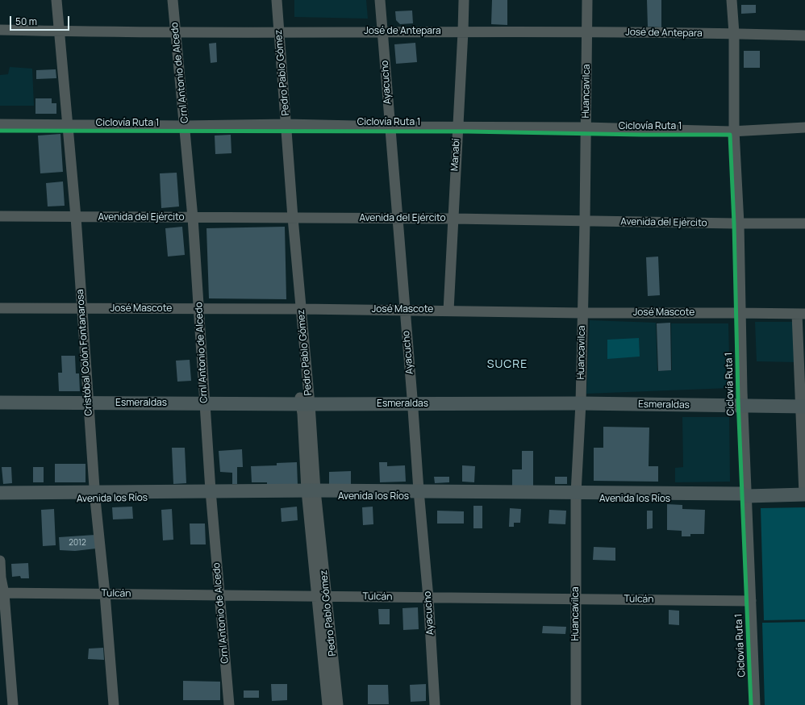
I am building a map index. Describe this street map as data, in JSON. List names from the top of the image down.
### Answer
{
  "streets": {
    "main road": ["Esmeraldas", "Avenida los Ríos"],
    "street": [
      "José de Antepara",
      "Crnl Antonio de Alcedo",
      "Pedro Pablo Gómez",
      "Ayacucho",
      "Huancavilca",
      "Manabí",
      "Avenida del Ejército",
      "José Mascote",
      "Cristóbal Colón Fontanarosa",
      "Tulcán"
    ],
    "cycle path": ["Ciclovía Ruta 1"]
  },
  "crossings": [
    ["José de Antepara", "Crnl Antonio de Alcedo"],
    ["José de Antepara", "Pedro Pablo Gómez"],
    ["José de Antepara", "Ayacucho"],
    ["José de Antepara", "Huancavilca"],
    ["José de Antepara", "Manabí"],
    ["José de Antepara", "Cristóbal Colón Fontanarosa"],
    ["Crnl Antonio de Alcedo", "Avenida del Ejército"],
    ["Crnl Antonio de Alcedo", "José Mascote"],
    ["Crnl Antonio de Alcedo", "Esmeraldas"],
    ["Crnl Antonio de Alcedo", "Avenida los Ríos"],
    ["Crnl Antonio de Alcedo", "Tulcán"],
    ["Pedro Pablo Gómez", "Avenida del Ejército"],
    ["Pedro Pablo Gómez", "José Mascote"],
    ["Pedro Pablo Gómez", "Esmeraldas"],
    ["Pedro Pablo Gómez", "Avenida los Ríos"],
    ["Pedro Pablo Gómez", "Tulcán"],
    ["Ayacucho", "Avenida del Ejército"],
    ["Ayacucho", "José Mascote"],
    ["Ayacucho", "Esmeraldas"],
    ["Ayacucho", "Avenida los Ríos"],
    ["Ayacucho", "Tulcán"],
    ["Huancavilca", "Avenida del Ejército"],
    ["Huancavilca", "José Mascote"],
    ["Huancavilca", "Esmeraldas"],
    ["Huancavilca", "Avenida los Ríos"],
    ["Huancavilca", "Tulcán"],
    ["Manabí", "Avenida del Ejército"],
    ["Manabí", "José Mascote"],
    ["Avenida del Ejército", "Cristóbal Colón Fontanarosa"],
    ["José Mascote", "Cristóbal Colón Fontanarosa"],
    ["Cristóbal Colón Fontanarosa", "Esmeraldas"],
    ["Cristóbal Colón Fontanarosa", "Avenida los Ríos"],
    ["Cristóbal Colón Fontanarosa", "Tulcán"]
  ],
  "districts": ["SUCRE"],
  "house_numbers": ["2012"],
  "scale_bar": "50 m"
}
